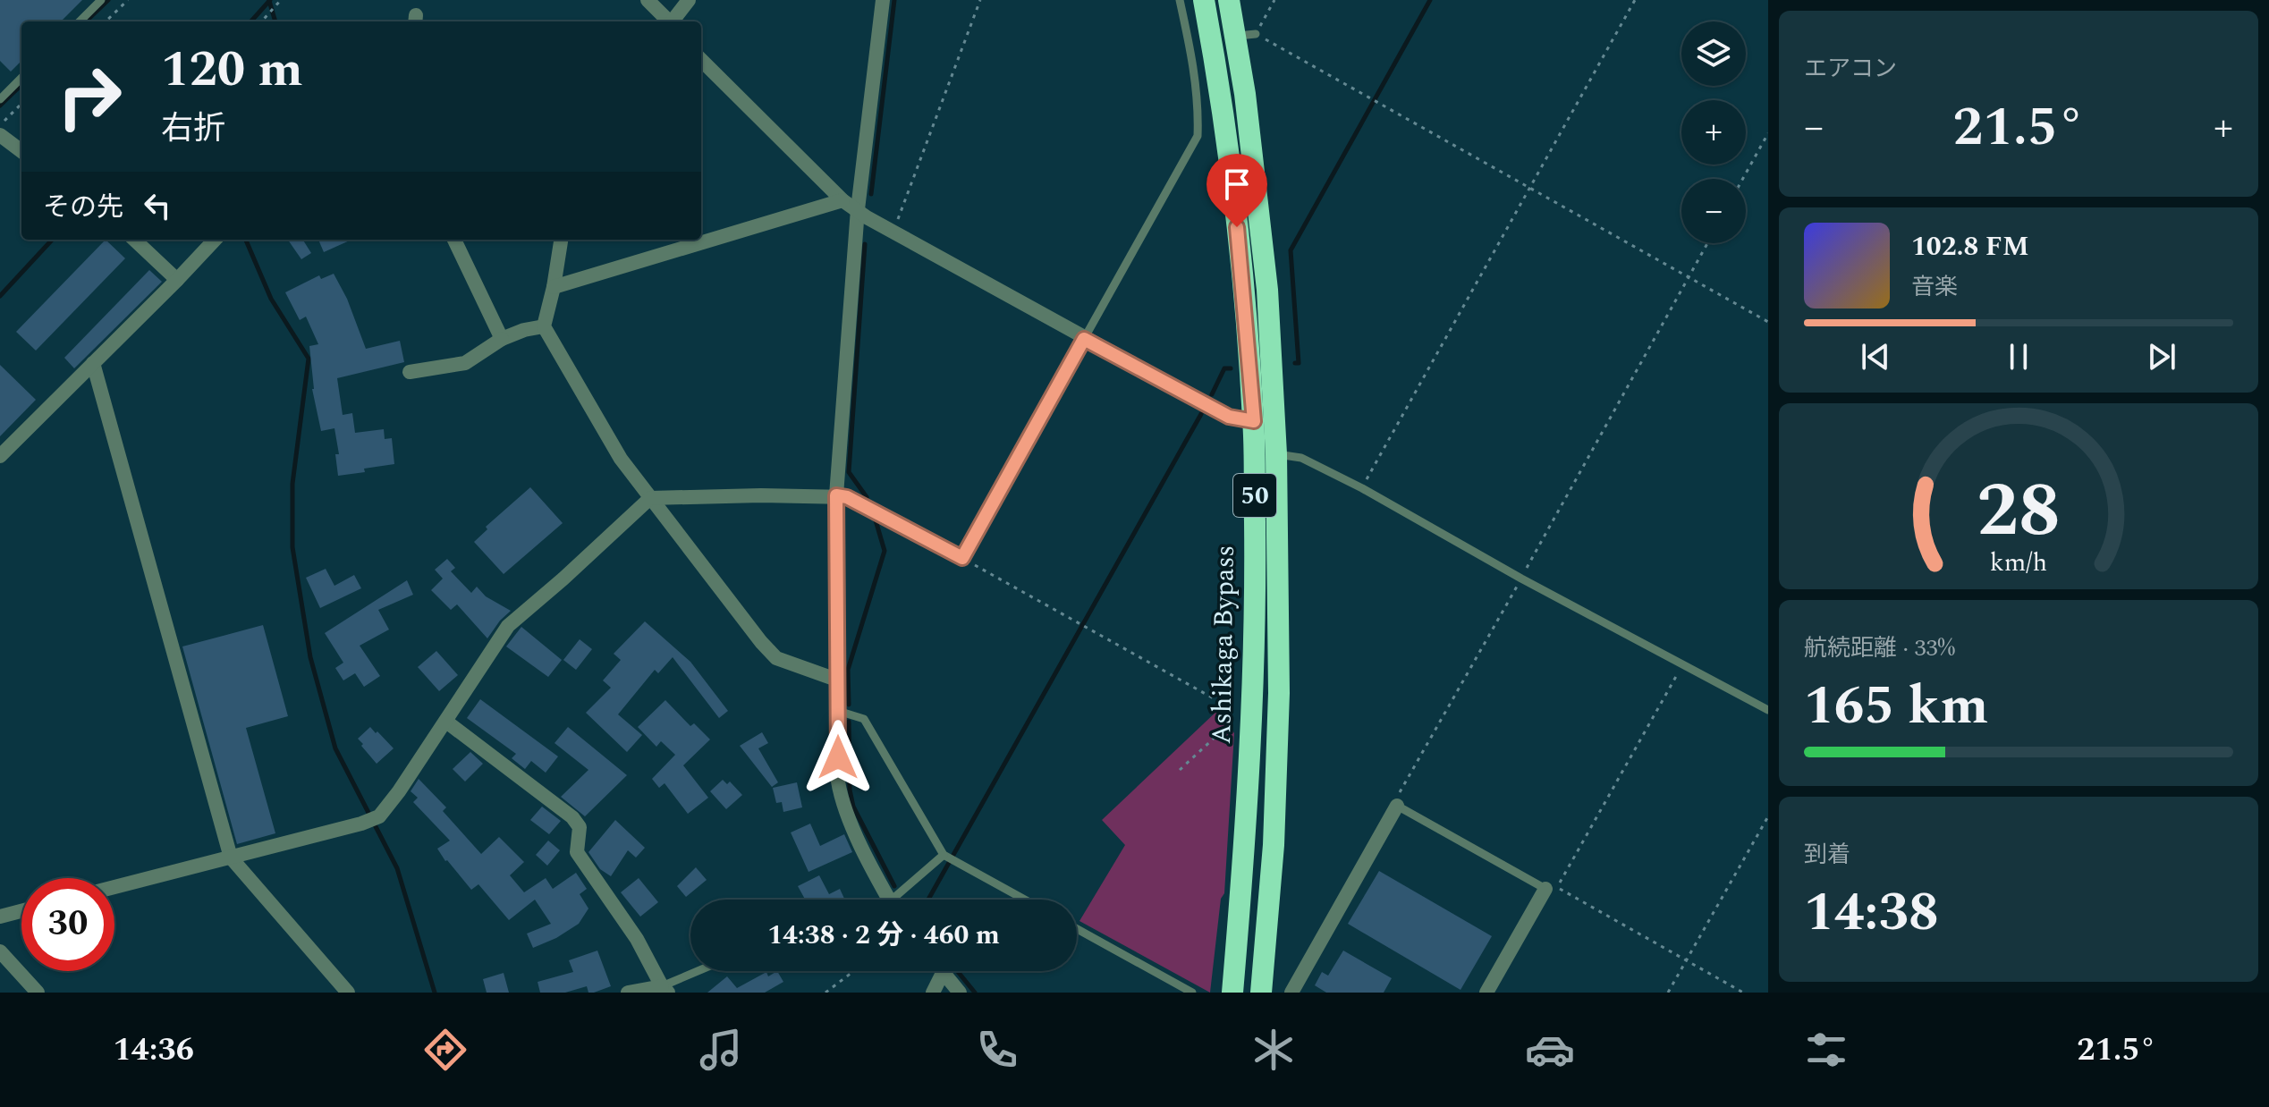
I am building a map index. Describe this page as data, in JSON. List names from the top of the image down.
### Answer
{
  "streets": {
    "highway": ["50", "Ashikaga Bypass"]
  },
  "page": {
    "tile": [
      "エアコン",
      ["航続距離 · 33%", "165 km"],
      ["到着", "14:38"]
    ],
    "map_buttons": ["+", "−"],
    "turn": ["120 m", "右折"],
    "heat": ["−", "21.5°", "+"],
    "then": "その先",
    "song": ["102.8 FM", "音楽"],
    "limit": "30",
    "trip": "14:38 · 2 分 · 460 m",
    "tabs": ["14:36", "21.5°"],
    "gauge": ["28", "km/h"]
  }
}
